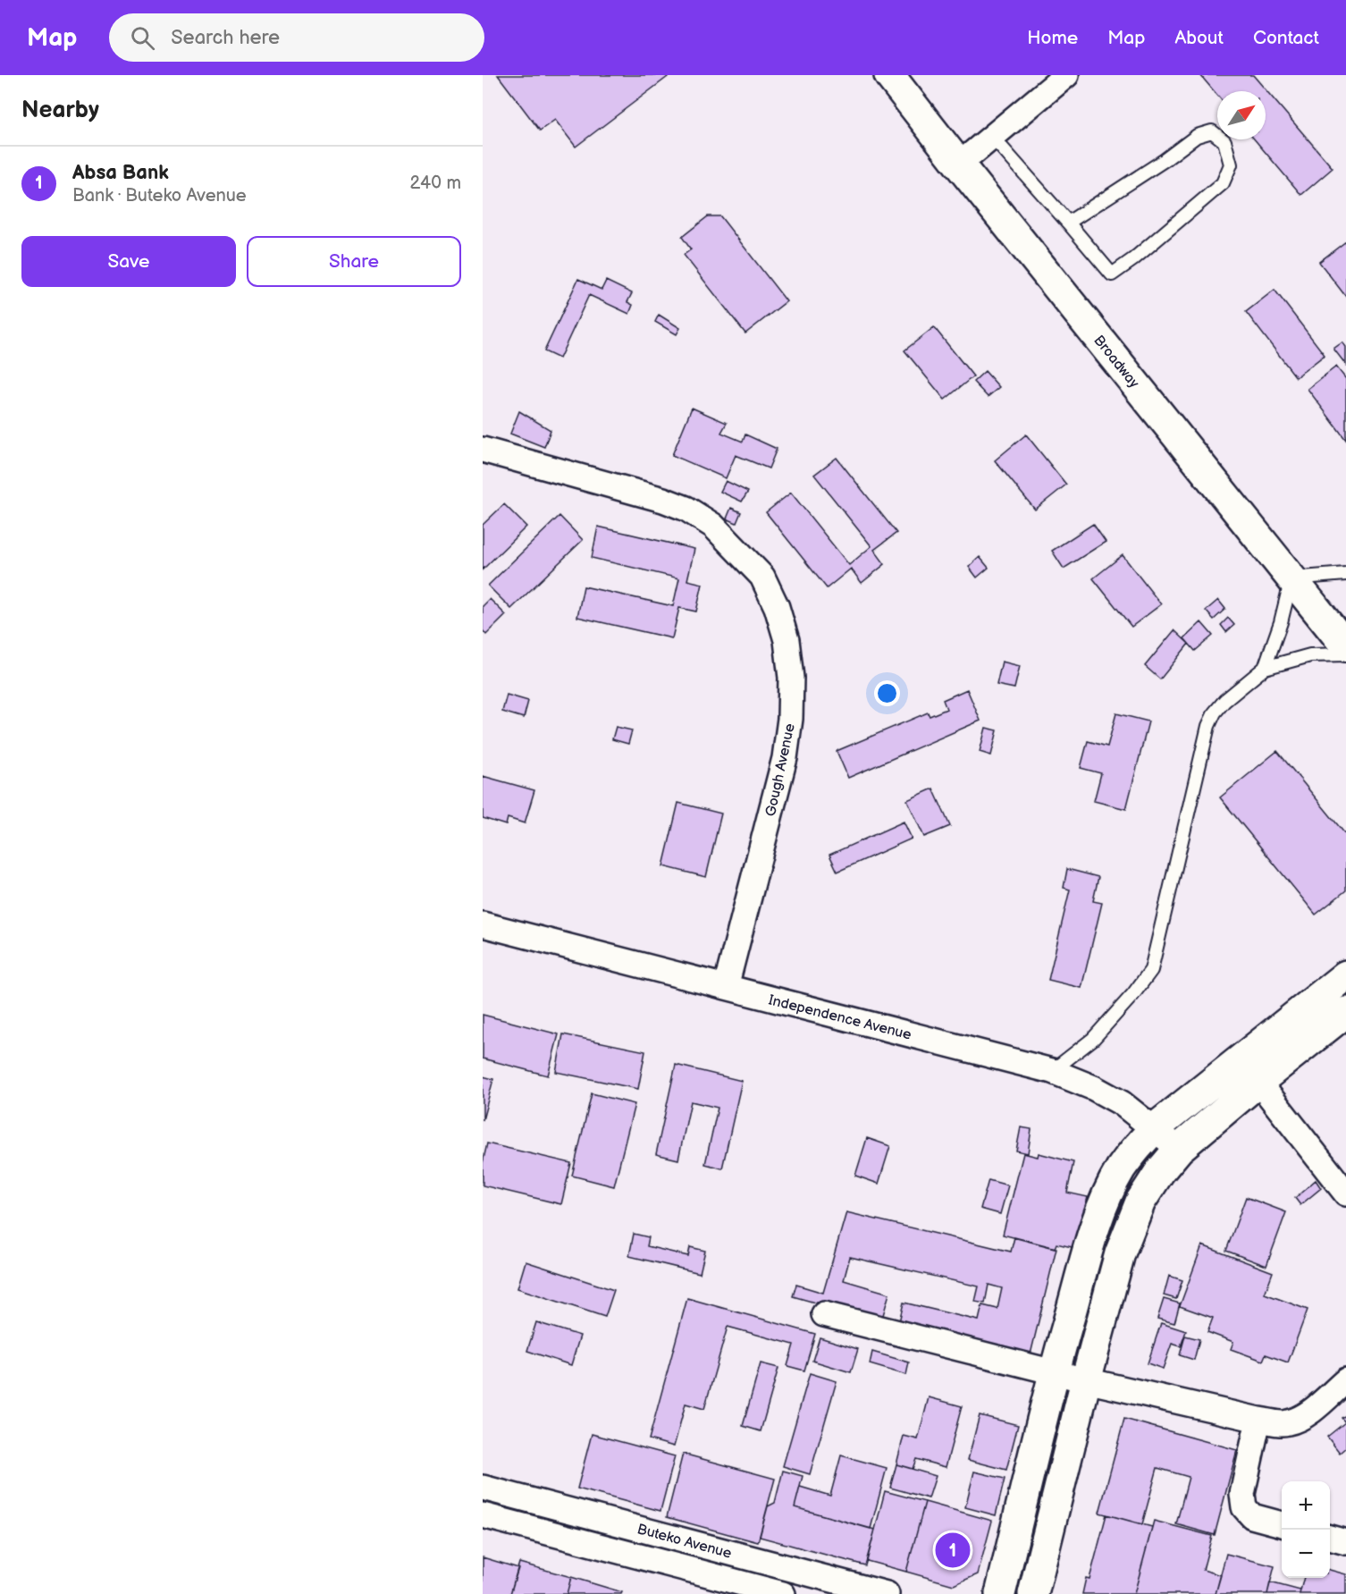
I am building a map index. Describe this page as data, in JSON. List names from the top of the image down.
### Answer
{
  "streets": {
    "main road": ["Broadway"],
    "street": ["Gough Avenue", "Independence Avenue", "Buteko Avenue"]
  },
  "crossings": [
    ["Gough Avenue", "Independence Avenue"]
  ],
  "north": "top right",
  "page": {
    "header": "Map",
    "search": "Search here",
    "nav": [
      "Home",
      "Map",
      "About",
      "Contact"
    ],
    "heading": "Nearby",
    "list": [
      {
        "mark": "1",
        "name": "Absa Bank",
        "note": "Bank · Buteko Avenue",
        "value": "240 m"
      }
    ],
    "buttons": ["Save", "Share"],
    "map_buttons": ["+", "−"],
    "pins": "1"
  }
}
